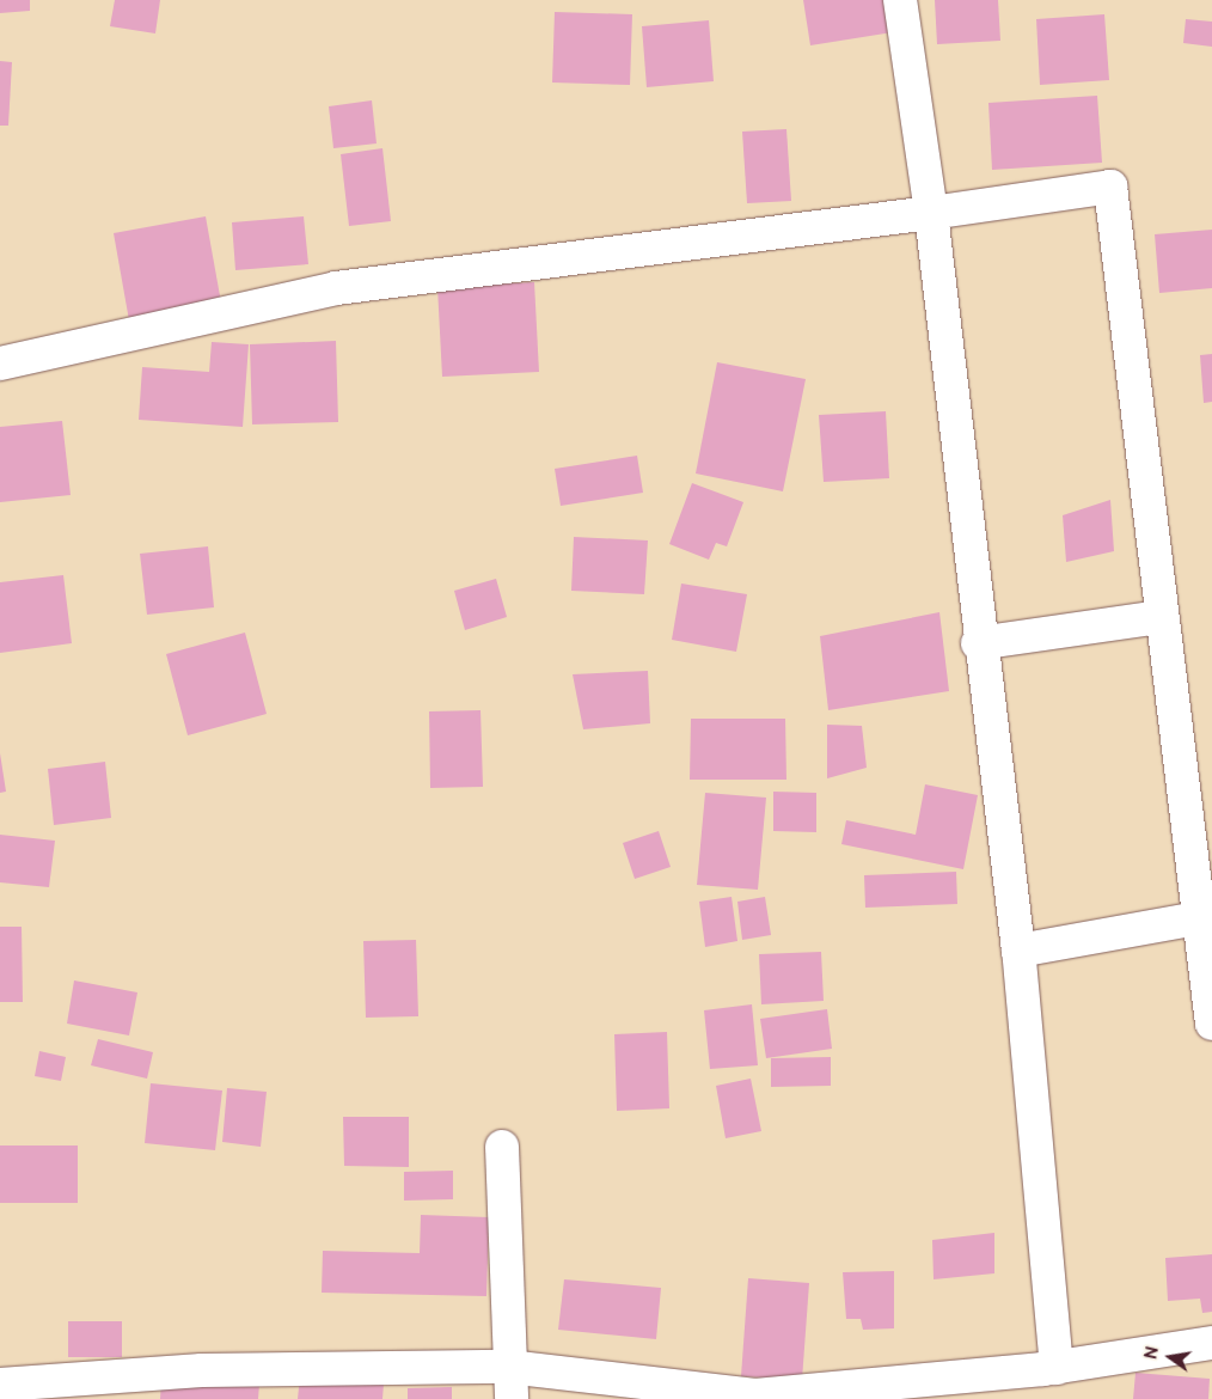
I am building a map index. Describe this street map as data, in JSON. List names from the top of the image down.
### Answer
{
  "north": "left"
}
